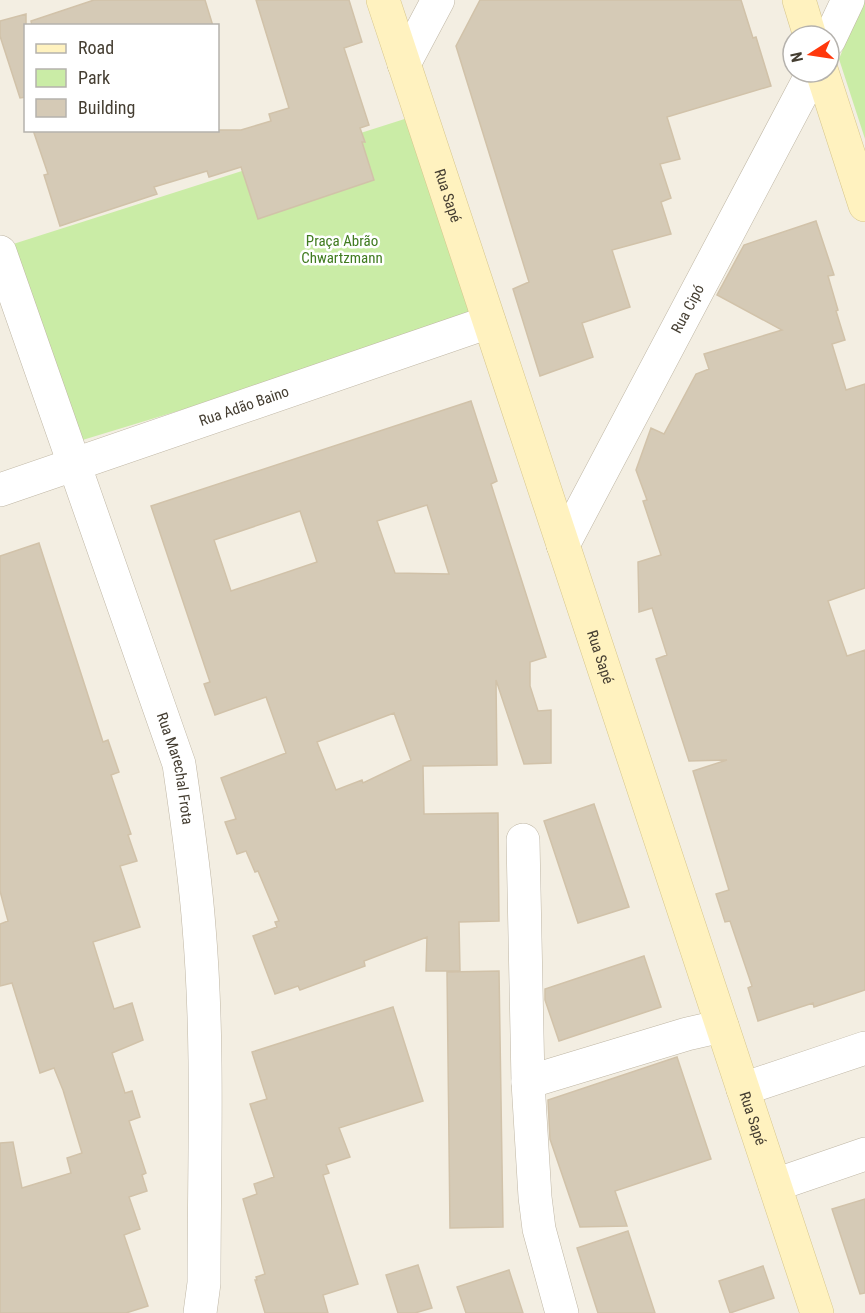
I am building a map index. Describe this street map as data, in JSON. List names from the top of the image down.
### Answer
{
  "streets": {
    "street": [
      "Rua Sapé",
      "Rua Cipó",
      "Rua Adão Baino",
      "Rua Marechal Frota"
    ]
  },
  "crossings": [
    ["Rua Sapé", "Rua Cipó"],
    ["Rua Sapé", "Rua Adão Baino"],
    ["Rua Adão Baino", "Rua Marechal Frota"]
  ],
  "parks": ["Praça Abrão Chwartzmann"],
  "legend": ["Road", "Park", "Building"],
  "north": "left"
}
